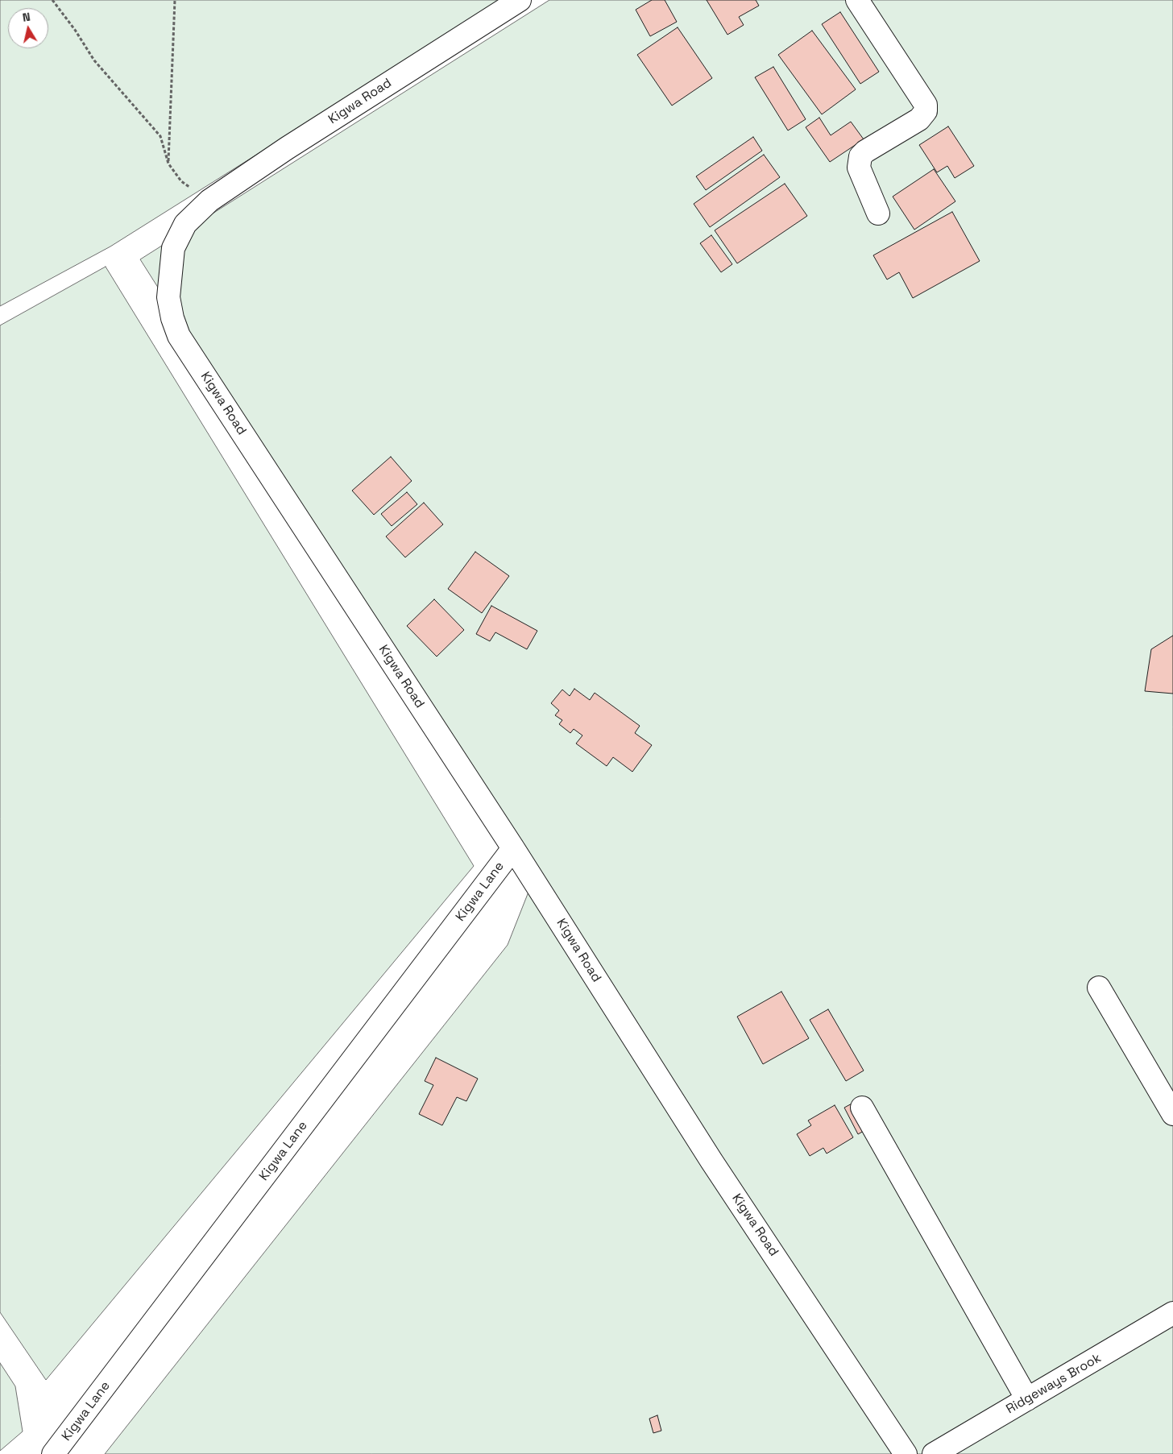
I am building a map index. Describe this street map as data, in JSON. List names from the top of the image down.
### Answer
{
  "streets": {
    "street": ["Kigwa Road", "Kigwa Lane", "Ridgeways Brook"]
  },
  "crossings": [
    ["Kigwa Road", "Kigwa Lane"]
  ],
  "north": "top"
}
